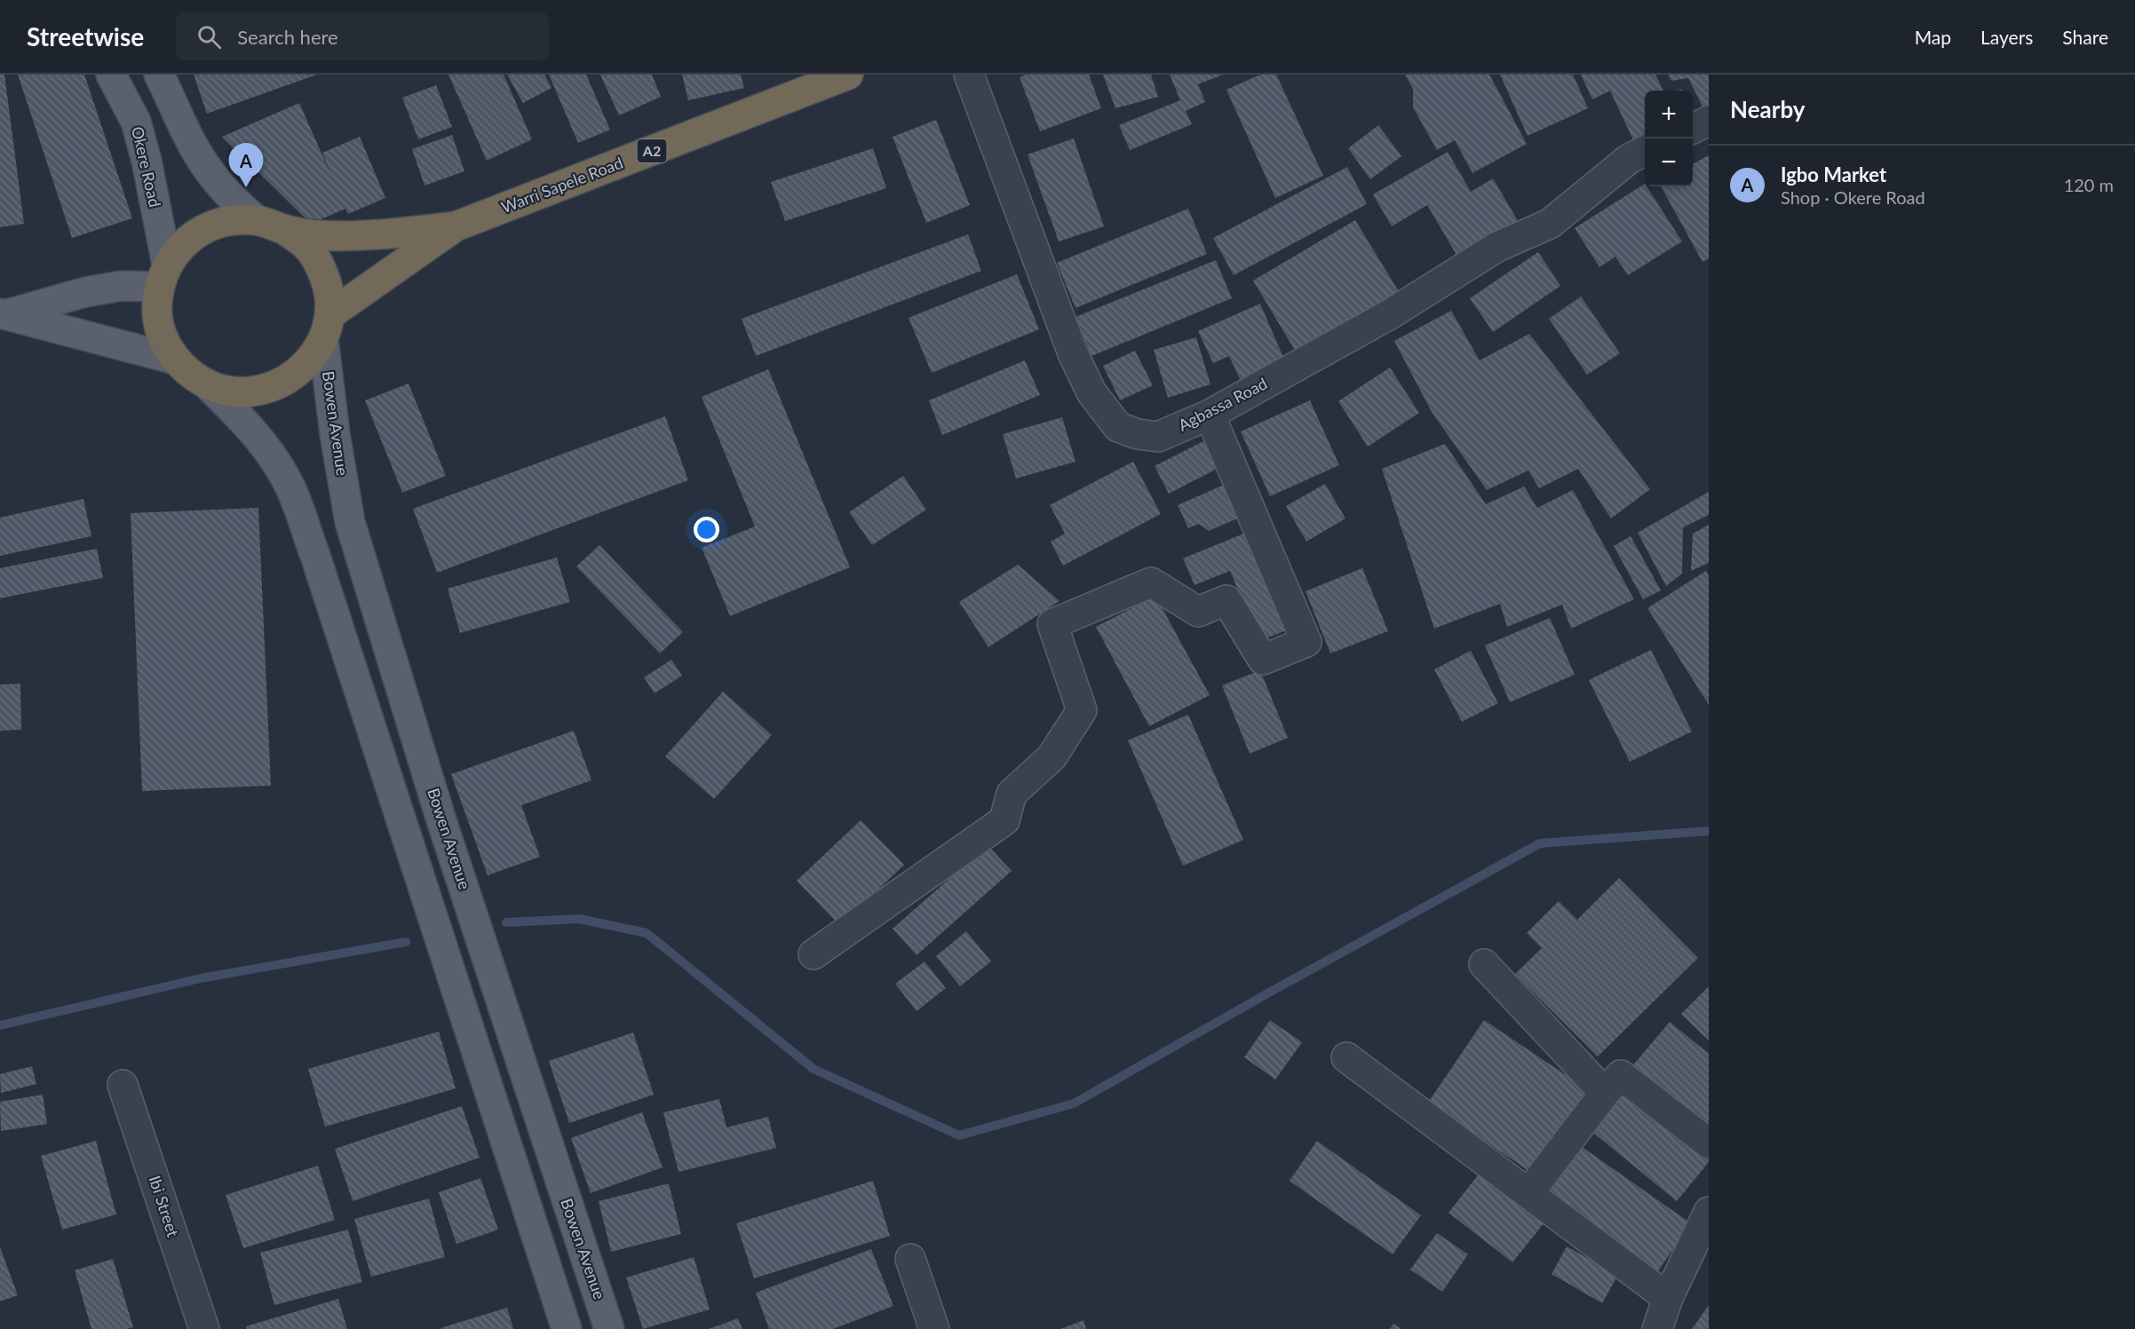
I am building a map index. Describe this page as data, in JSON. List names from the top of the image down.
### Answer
{
  "streets": {
    "highway": ["A2", "Warri Sapele Road"],
    "main road": ["Okere Road", "Bowen Avenue"],
    "street": ["Agbassa Road", "Ibi Street"]
  },
  "crossings": [
    ["Okere Road", "Warri Sapele Road"],
    ["Okere Road", "Bowen Avenue"],
    ["Warri Sapele Road", "Bowen Avenue"]
  ],
  "page": {
    "header": "Streetwise",
    "search": "Search here",
    "nav": ["Map", "Layers", "Share"],
    "heading": "Nearby",
    "map_buttons": ["+", "−"],
    "pins": "A",
    "list": [
      {
        "mark": "A",
        "name": "Igbo Market",
        "note": "Shop · Okere Road",
        "value": "120 m"
      }
    ]
  }
}
